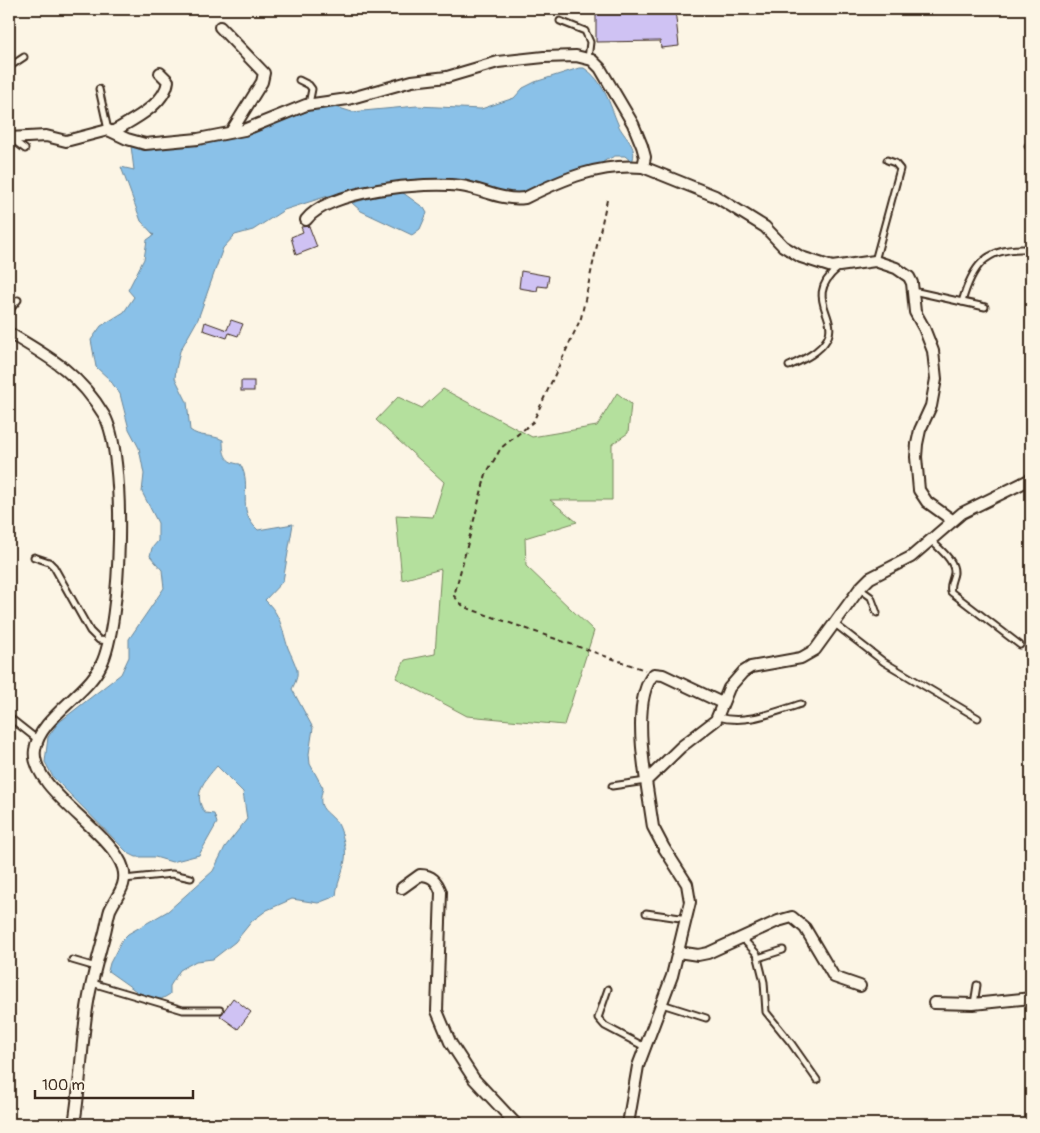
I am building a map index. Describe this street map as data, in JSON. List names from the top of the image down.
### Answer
{
  "scale_bar": "100 m"
}
